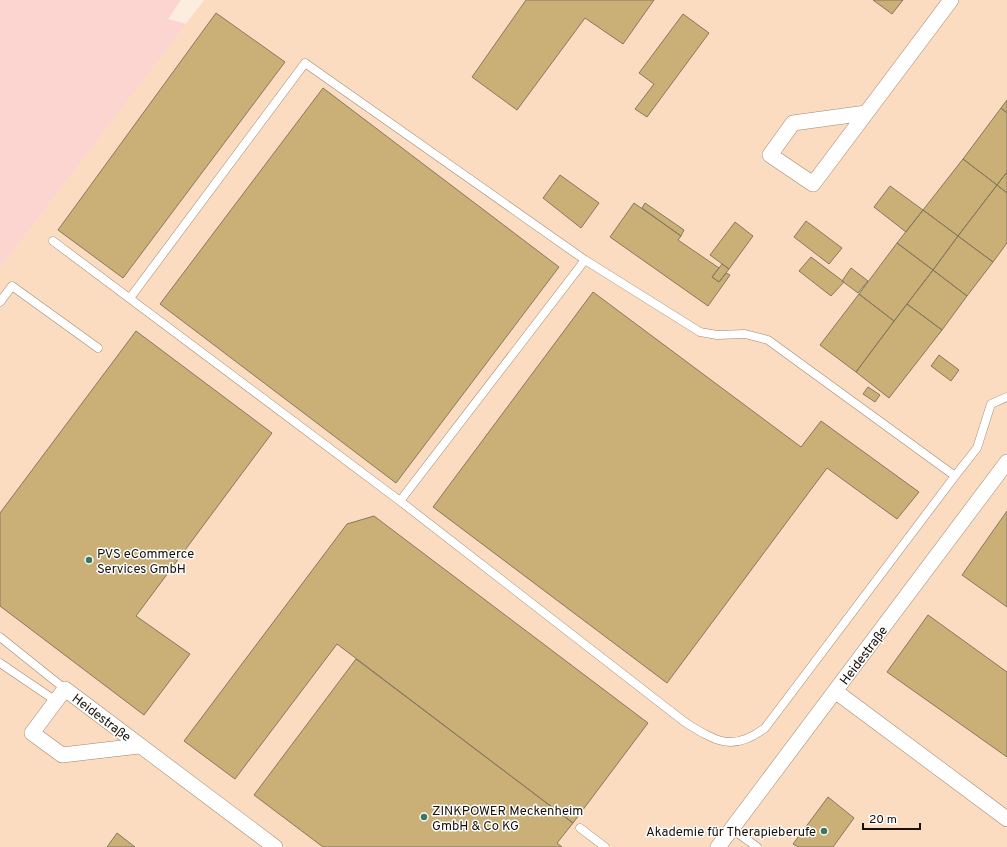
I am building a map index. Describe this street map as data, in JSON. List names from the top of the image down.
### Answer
{
  "streets": {
    "street": ["Heidestraße"]
  },
  "places": ["PVS eCommerce Services GmbH", "ZINKPOWER Meckenheim GmbH & Co KG", "Akademie für Therapieberufe"],
  "scale_bar": "20 m"
}
